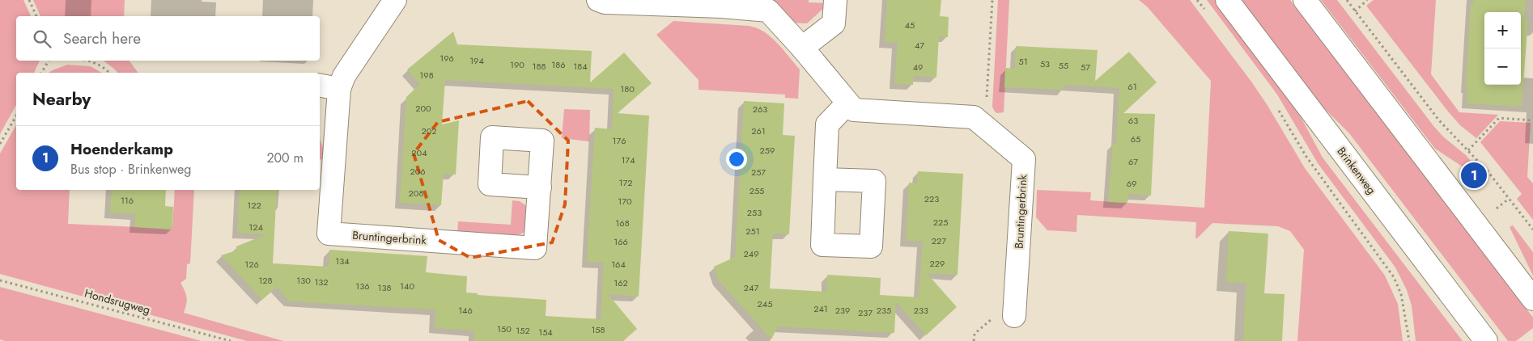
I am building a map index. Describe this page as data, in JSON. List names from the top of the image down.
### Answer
{
  "streets": {
    "street": ["Brinkenweg", "Bruntingerbrink"],
    "path": ["Hondsrugweg"]
  },
  "house_numbers": [
    "45",
    "47",
    "196",
    "194",
    "51",
    "53",
    "190",
    "186",
    "55",
    "188",
    "184",
    "49",
    "57",
    "198",
    "61",
    "180",
    "200",
    "263",
    "63",
    "202",
    "261",
    "65",
    "176",
    "259",
    "204",
    "174",
    "67",
    "206",
    "257",
    "172",
    "69",
    "255",
    "208",
    "223",
    "116",
    "170",
    "122",
    "253",
    "225",
    "168",
    "124",
    "251",
    "227",
    "166",
    "249",
    "134",
    "229",
    "126",
    "164",
    "128",
    "130",
    "132",
    "162",
    "136",
    "140",
    "138",
    "247",
    "245",
    "241",
    "146",
    "239",
    "235",
    "233",
    "237",
    "150",
    "158",
    "152",
    "154"
  ],
  "page": {
    "map_buttons": ["+", "−"],
    "search": "Search here",
    "heading": "Nearby",
    "list": [
      {
        "mark": "1",
        "name": "Hoenderkamp",
        "note": "Bus stop · Brinkenweg",
        "value": "200 m"
      }
    ],
    "pins": "1"
  }
}
